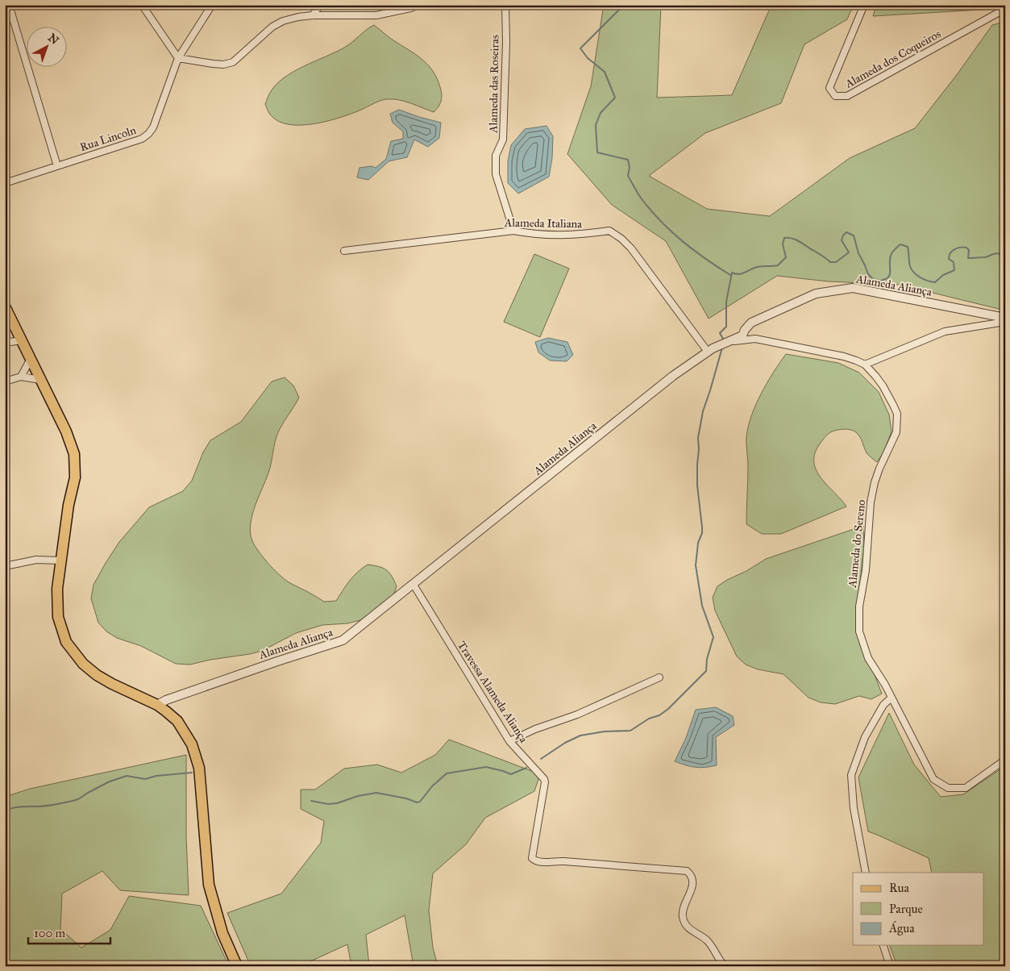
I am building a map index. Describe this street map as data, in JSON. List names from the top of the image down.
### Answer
{
  "streets": {
    "street": [
      "Alameda dos Coqueiros",
      "Alameda das Roseiras",
      "Rua Lincoln",
      "Alameda Italiana",
      "Alameda Aliança",
      "Alameda do Sereno",
      "Travessa Alameda Aliança"
    ]
  },
  "crossings": [
    ["Alameda das Roseiras", "Alameda Italiana"],
    ["Alameda Italiana", "Alameda Aliança"],
    ["Alameda Aliança", "Alameda do Sereno"],
    ["Alameda Aliança", "Travessa Alameda Aliança"]
  ],
  "legend": ["Rua", "Parque", "Água"],
  "scale_bar": "100 m",
  "north": "top right"
}
